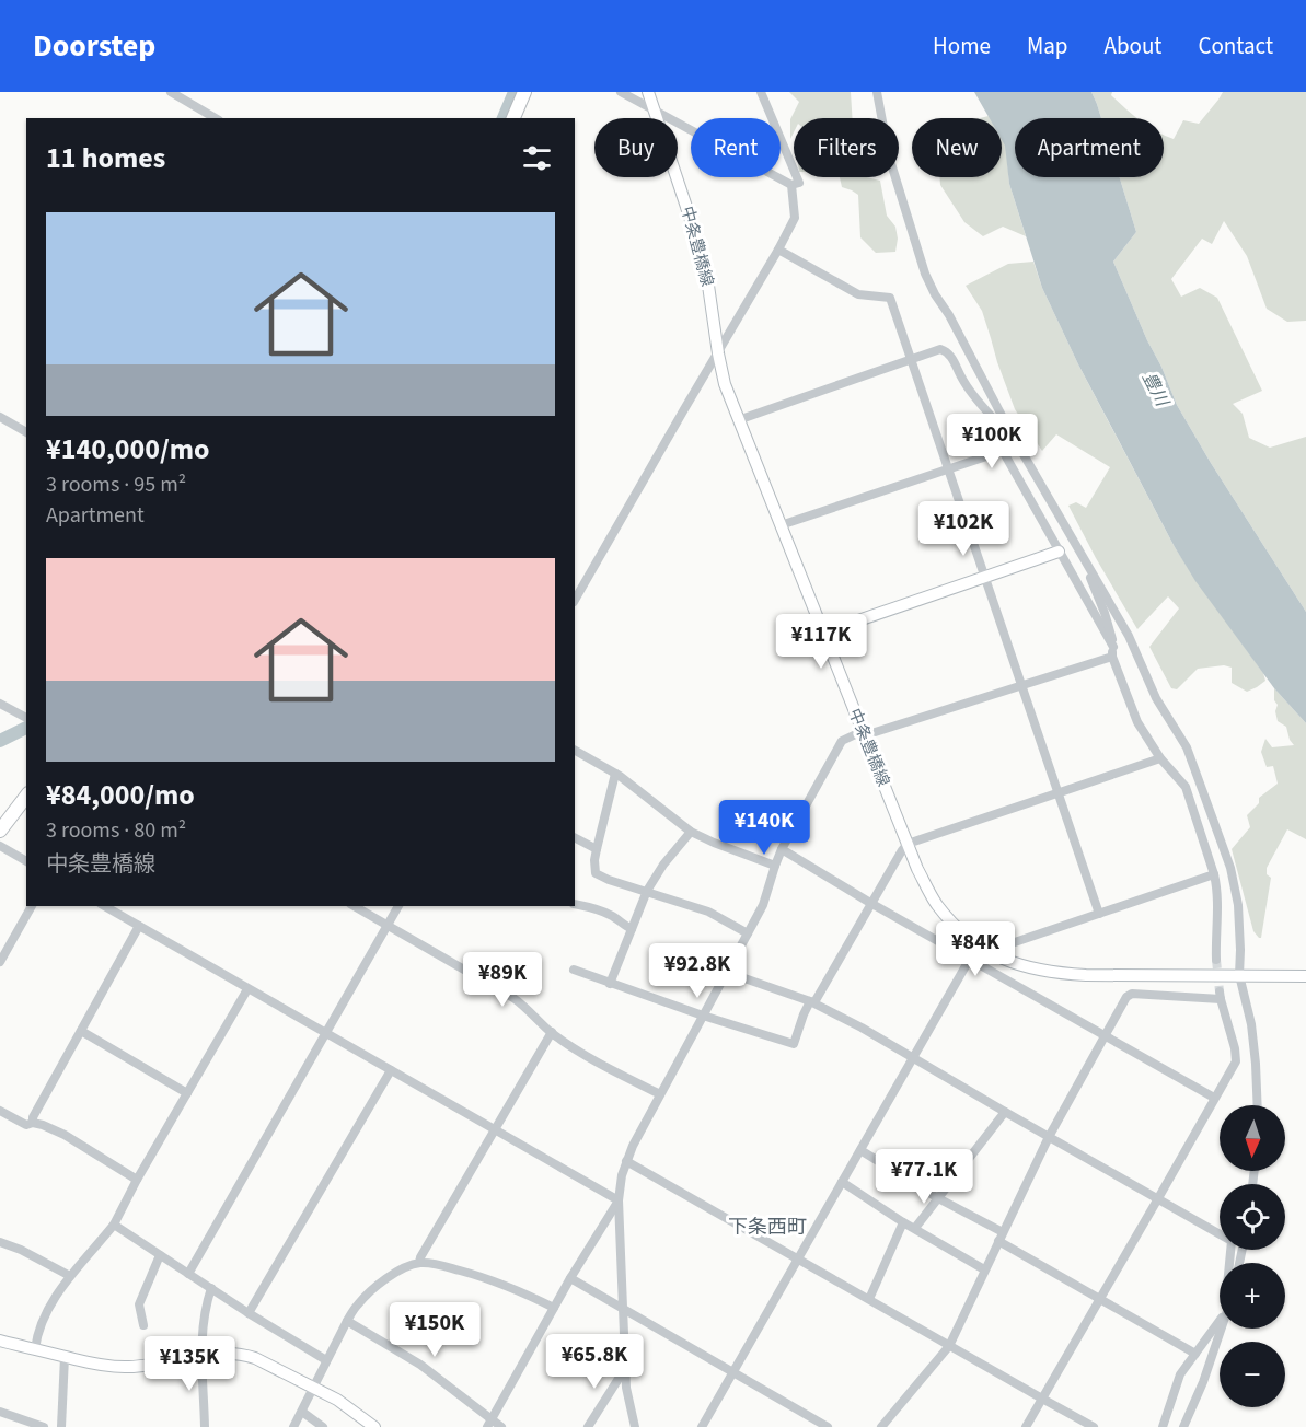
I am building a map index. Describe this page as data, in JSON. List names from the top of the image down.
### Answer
{
  "streets": {
    "main road": ["中条豊橋線"]
  },
  "districts": ["下条西町"],
  "water": ["豊川"],
  "north": "bottom",
  "page": {
    "header": "Doorstep",
    "nav": [
      "Home",
      "Map",
      "About",
      "Contact"
    ],
    "chip": [
      "Buy",
      "Rent",
      "Filters",
      "New",
      "Apartment"
    ],
    "heading": "11 homes",
    "list": [
      {
        "name": "¥140,000/mo",
        "note": "3 rooms · 95 m² · Apartment"
      },
      {
        "name": "¥84,000/mo",
        "note": "3 rooms · 80 m² · 中条豊橋線"
      }
    ],
    "price": [
      "¥100K",
      "¥102K",
      "¥117K",
      "¥140K",
      "¥84K",
      "¥92.8K",
      "¥89K",
      "¥77.1K",
      "¥150K",
      "¥65.8K",
      "¥135K"
    ],
    "map_buttons": ["+", "−"]
  }
}
